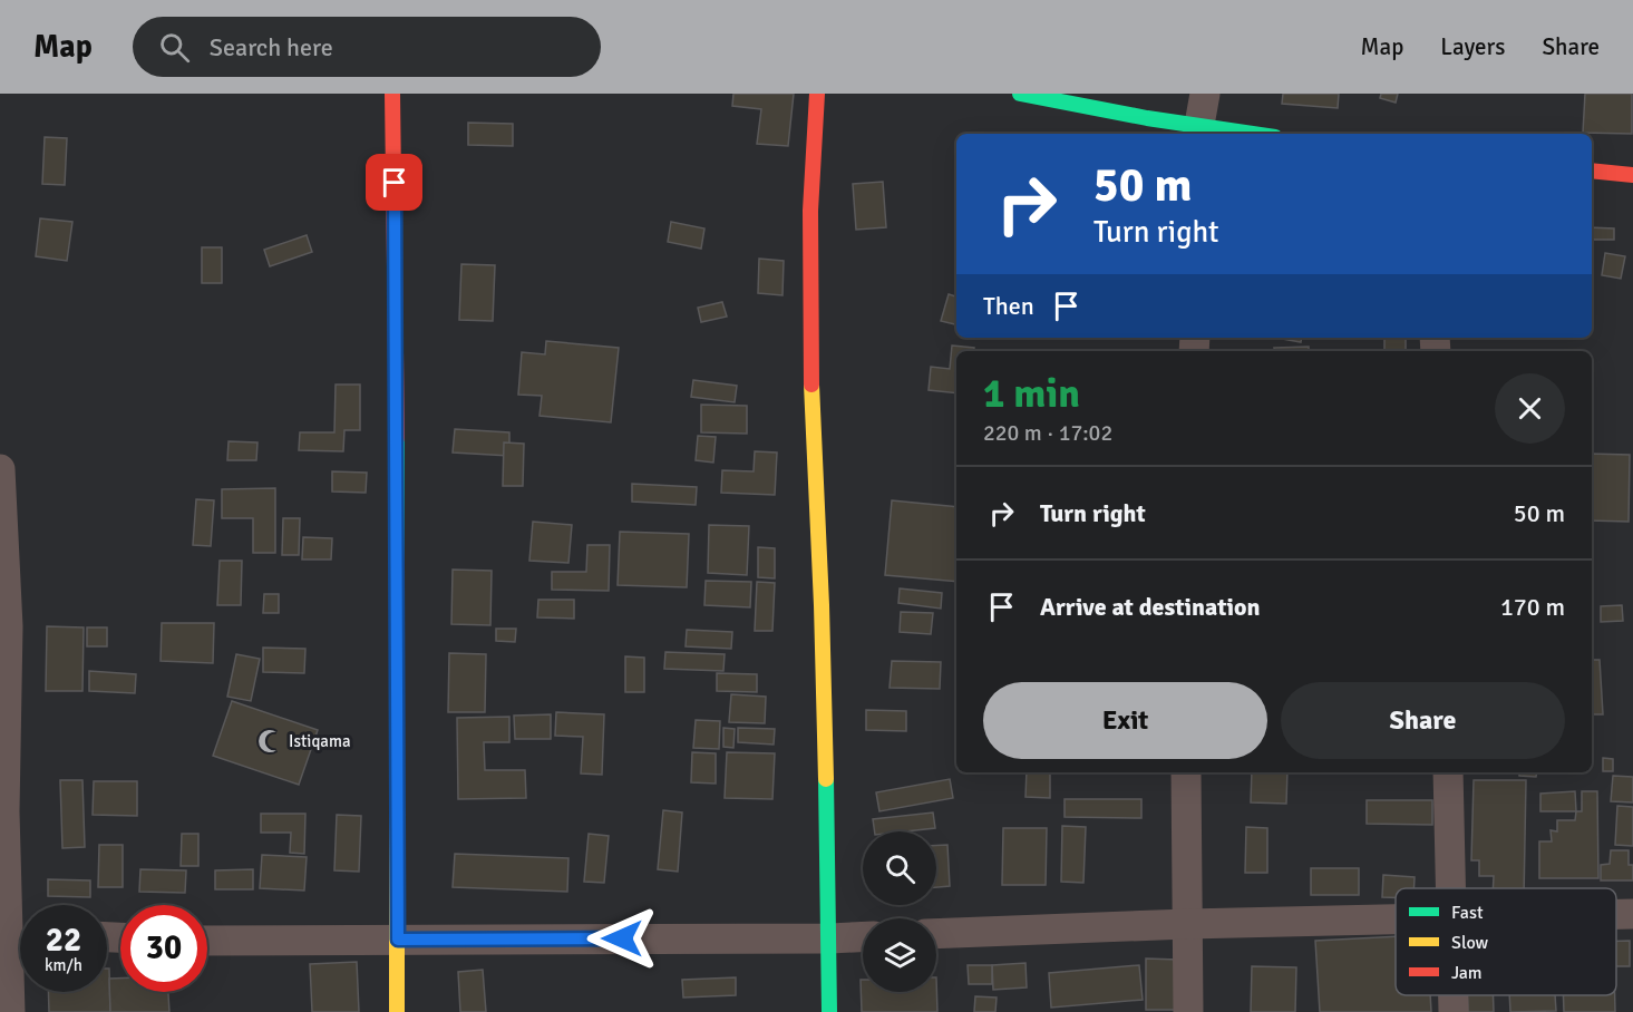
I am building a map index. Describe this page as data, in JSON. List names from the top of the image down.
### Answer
{
  "places": {
    "mosque": ["Istiqama"]
  },
  "legend": ["Fast", "Slow", "Jam"],
  "page": {
    "header": "Map",
    "search": "Search here",
    "nav": ["Map", "Layers", "Share"],
    "turn": ["50 m", "Turn right"],
    "then": "Then",
    "heading": ["1 min", "220 m · 17:02"],
    "list": [
      {
        "name": "Turn right",
        "value": "50 m"
      },
      {
        "name": "Arrive at destination",
        "value": "170 m"
      }
    ],
    "buttons": ["Exit", "Share"],
    "speed": "22 km/h",
    "limit": "30"
  }
}
